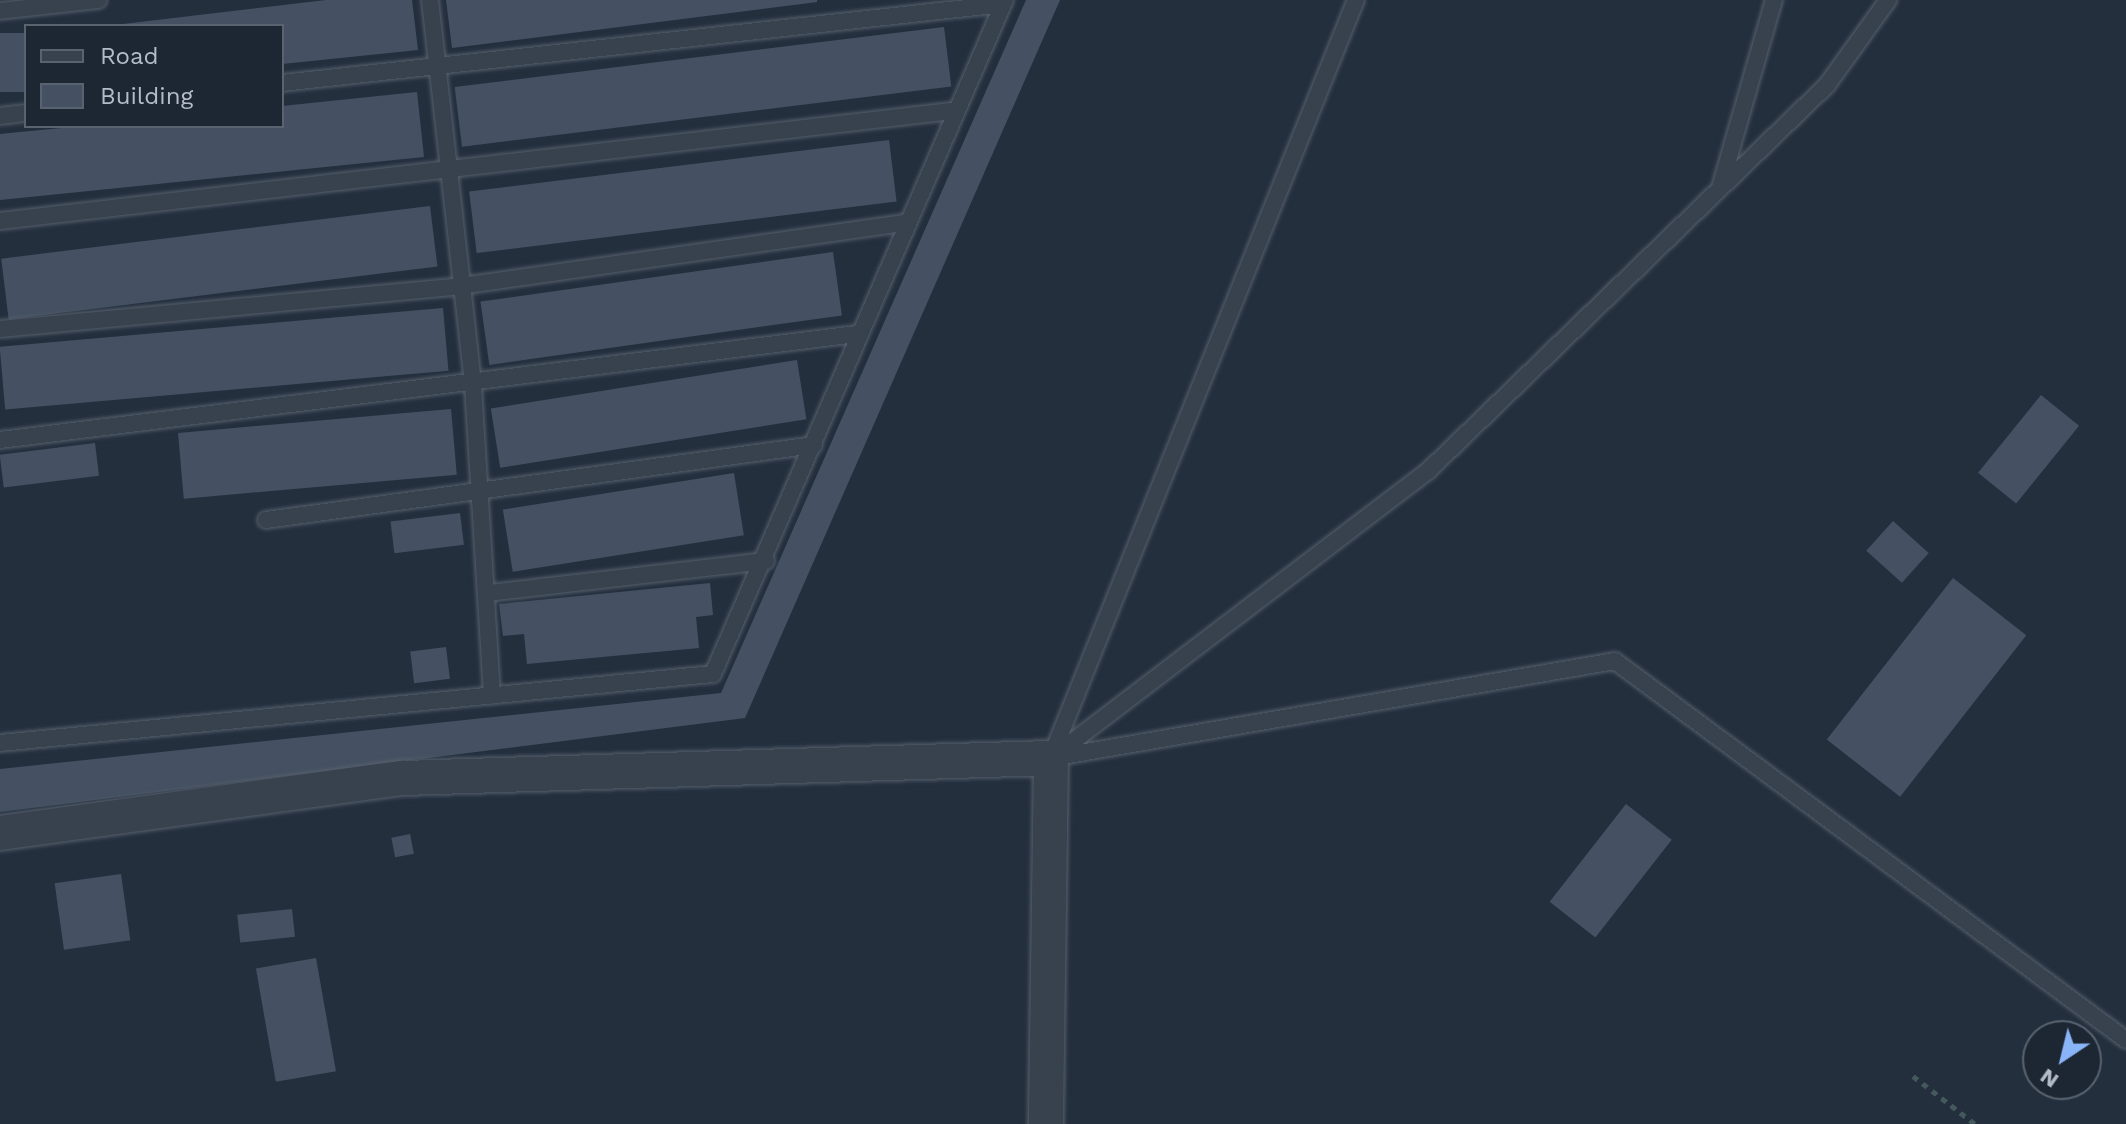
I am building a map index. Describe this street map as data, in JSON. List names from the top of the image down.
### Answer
{
  "legend": ["Road", "Building"],
  "north": "bottom left"
}
